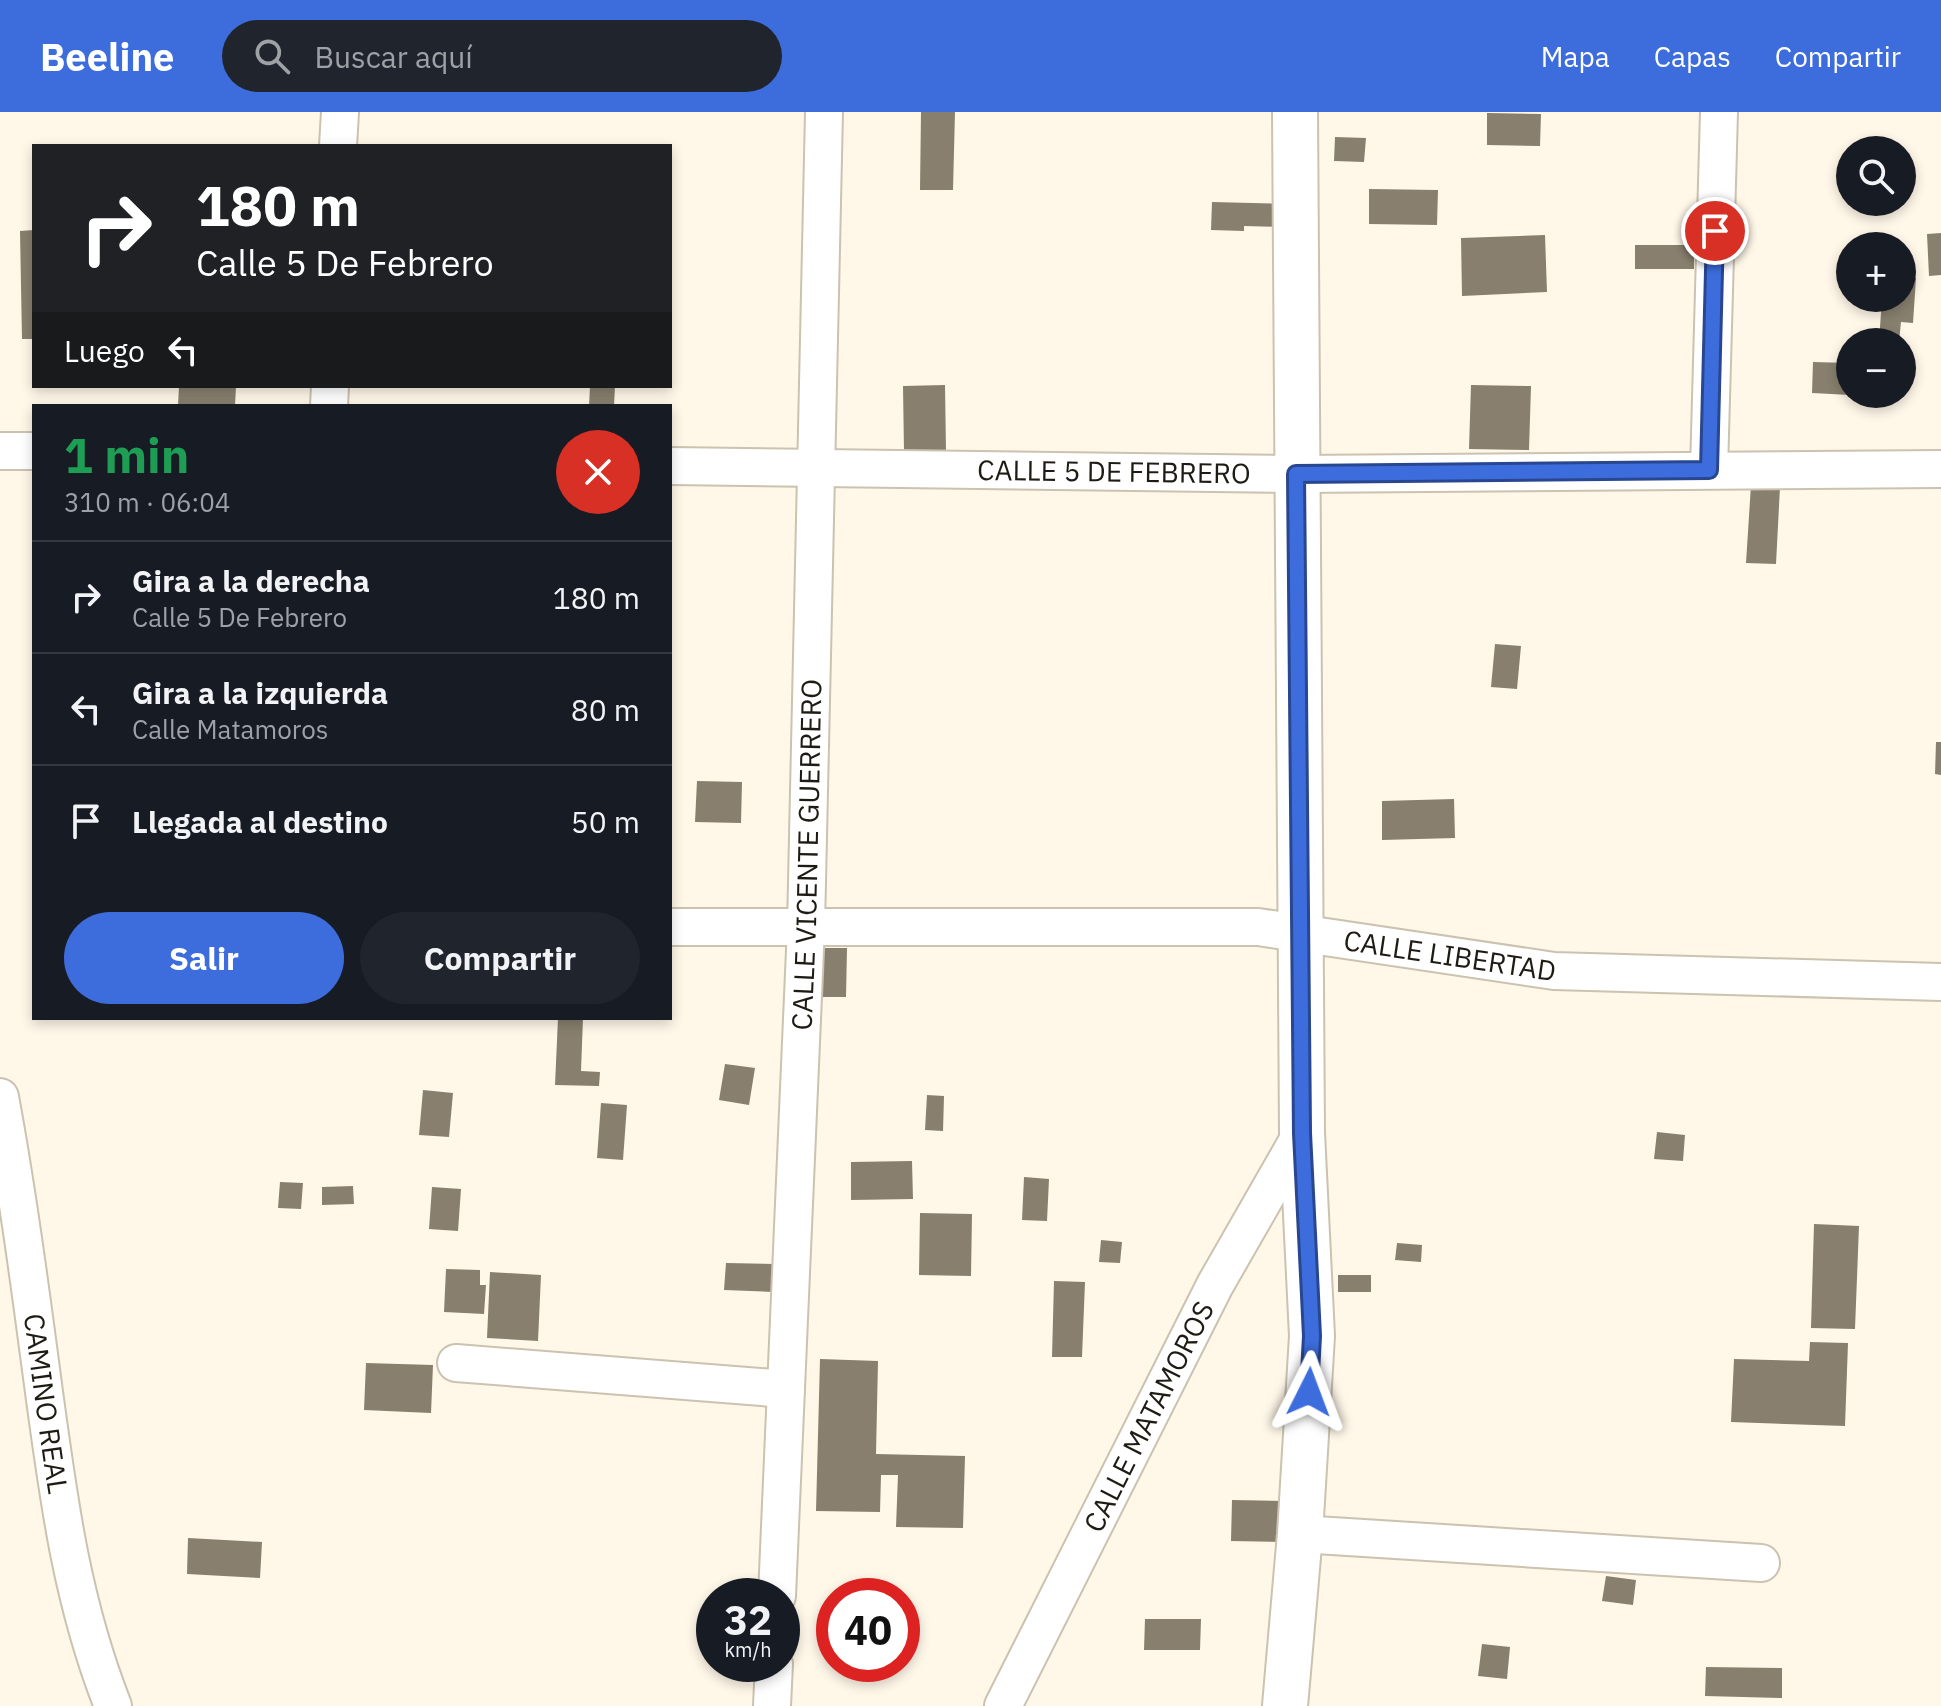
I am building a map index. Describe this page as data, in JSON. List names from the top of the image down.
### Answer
{
  "streets": {
    "street": [
      "CALLE 5 DE FEBRERO",
      "CALLE VICENTE GUERRERO",
      "CALLE LIBERTAD",
      "CAMINO REAL",
      "CALLE MATAMOROS"
    ]
  },
  "crossings": [
    ["CALLE 5 DE FEBRERO", "CALLE VICENTE GUERRERO"],
    ["CALLE VICENTE GUERRERO", "CALLE LIBERTAD"]
  ],
  "page": {
    "header": "Beeline",
    "search": "Buscar aquí",
    "nav": ["Mapa", "Capas", "Compartir"],
    "map_buttons": ["+", "−"],
    "turn": ["180 m", "Calle 5 De Febrero"],
    "then": "Luego",
    "heading": ["1 min", "310 m · 06:04"],
    "list": [
      {
        "name": "Gira a la derecha",
        "note": "Calle 5 De Febrero",
        "value": "180 m"
      },
      {
        "name": "Gira a la izquierda",
        "note": "Calle Matamoros",
        "value": "80 m"
      },
      {
        "name": "Llegada al destino",
        "value": "50 m"
      }
    ],
    "buttons": ["Salir", "Compartir"],
    "speed": "32 km/h",
    "limit": "40"
  }
}
